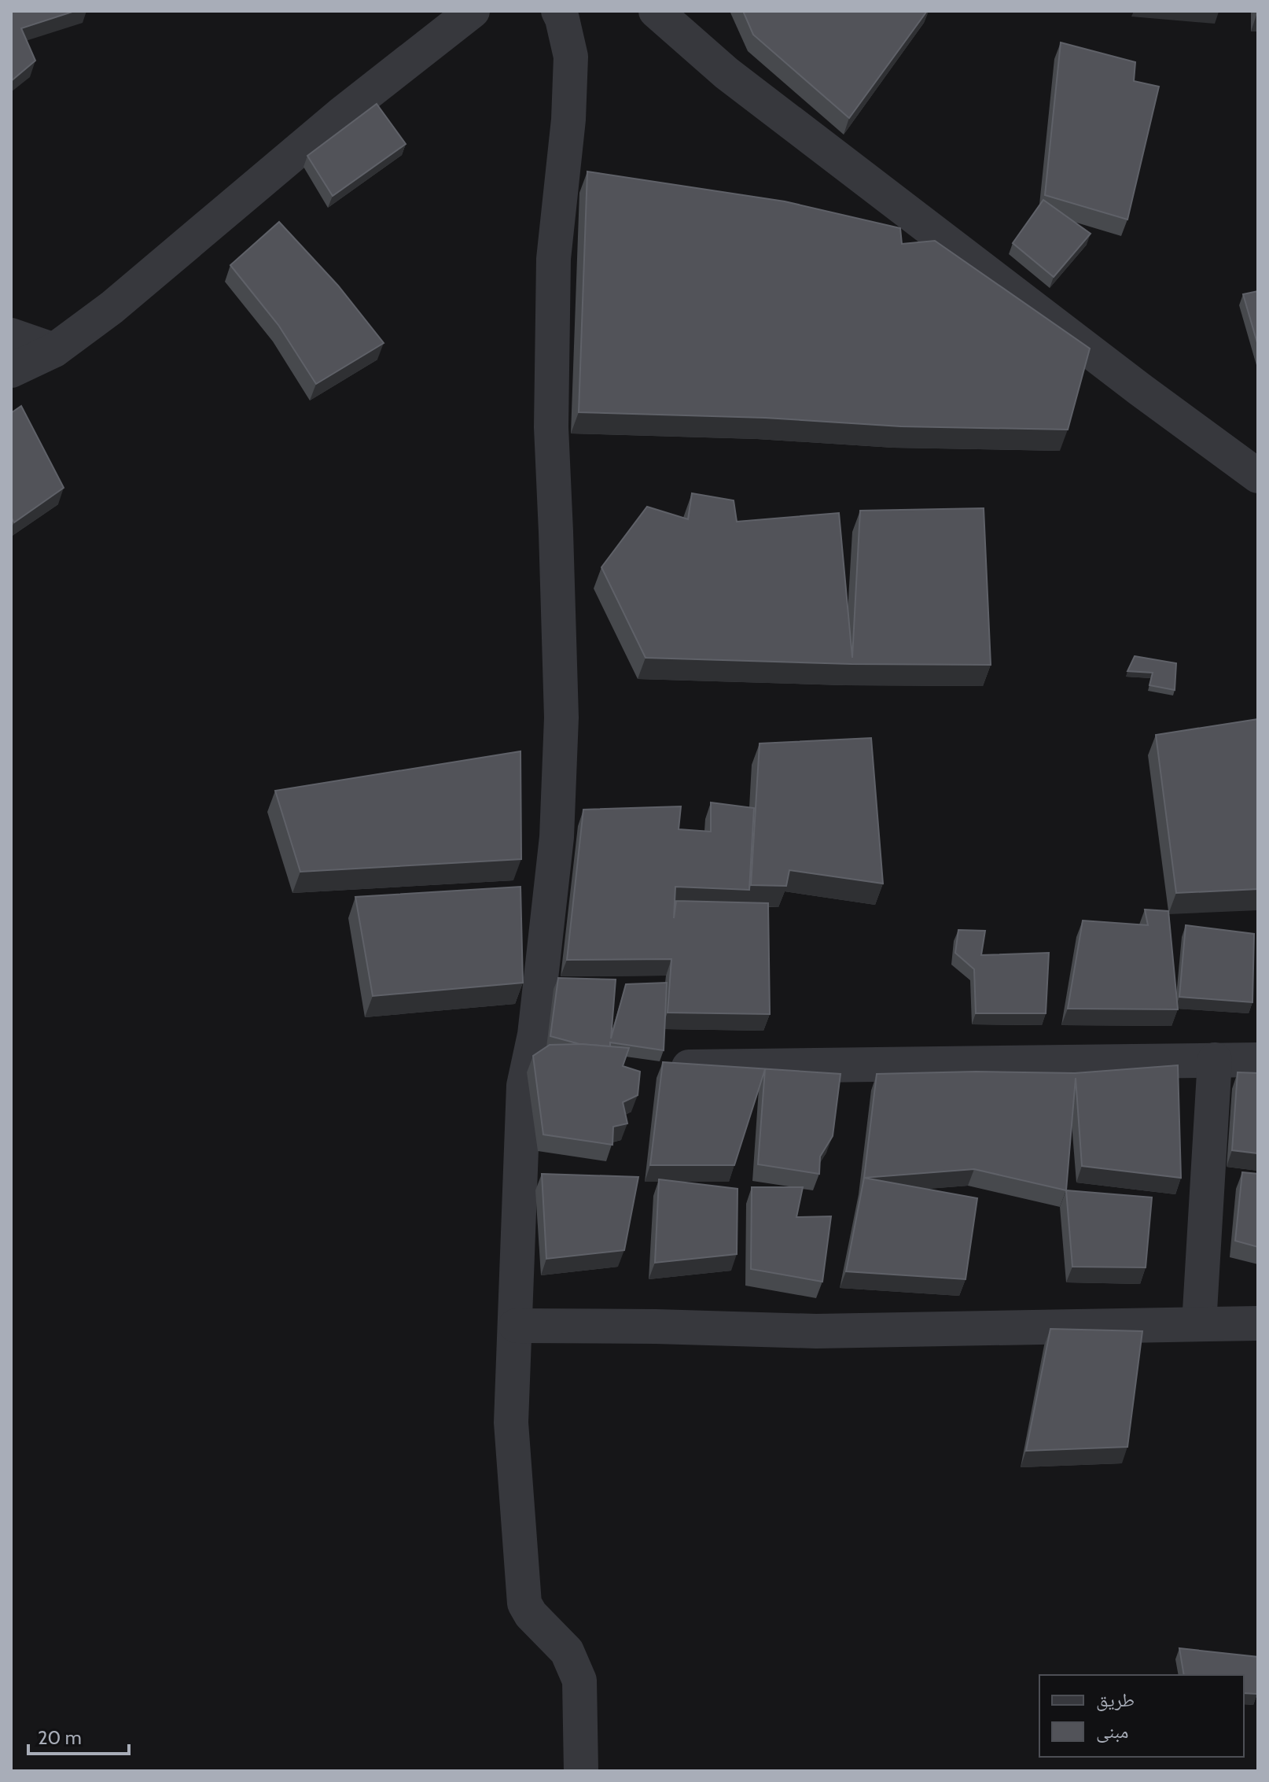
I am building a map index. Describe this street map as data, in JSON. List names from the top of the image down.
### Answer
{
  "legend": ["طريق", "مبنى"],
  "scale_bar": "20 m"
}
